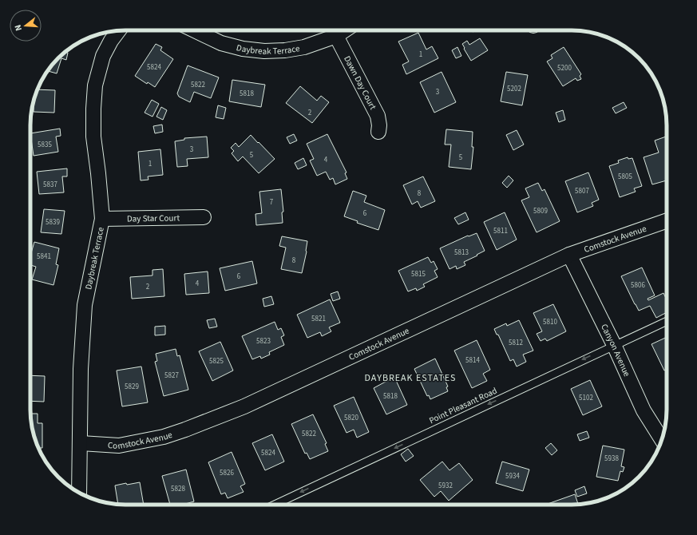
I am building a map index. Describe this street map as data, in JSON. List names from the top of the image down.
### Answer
{
  "streets": {
    "street": [
      "Daybreak Terrace",
      "Dawn Day Court",
      "Day Star Court",
      "Comstock Avenue",
      "Canyon Avenue"
    ],
    "lane": ["Point Pleasant Road"]
  },
  "crossings": [
    ["Daybreak Terrace", "Dawn Day Court"],
    ["Daybreak Terrace", "Day Star Court"],
    ["Daybreak Terrace", "Comstock Avenue"],
    ["Comstock Avenue", "Canyon Avenue"],
    ["Canyon Avenue", "Point Pleasant Road"]
  ],
  "one_way": ["Point Pleasant Road"],
  "districts": ["DAYBREAK ESTATES"],
  "house_numbers": [
    "1",
    "5824",
    "5200",
    "5822",
    "5202",
    "3",
    "5818",
    "2",
    "5835",
    "3",
    "5",
    "5",
    "4",
    "1",
    "5805",
    "5837",
    "5807",
    "8",
    "7",
    "5809",
    "6",
    "5839",
    "5811",
    "5813",
    "5841",
    "8",
    "5815",
    "6",
    "4",
    "5806",
    "2",
    "5821",
    "5810",
    "5823",
    "5812",
    "5814",
    "5825",
    "5827",
    "5829",
    "5818",
    "5102",
    "5820",
    "5822",
    "5824",
    "5938",
    "5826",
    "5934",
    "5932",
    "5828"
  ],
  "north": "left"
}
